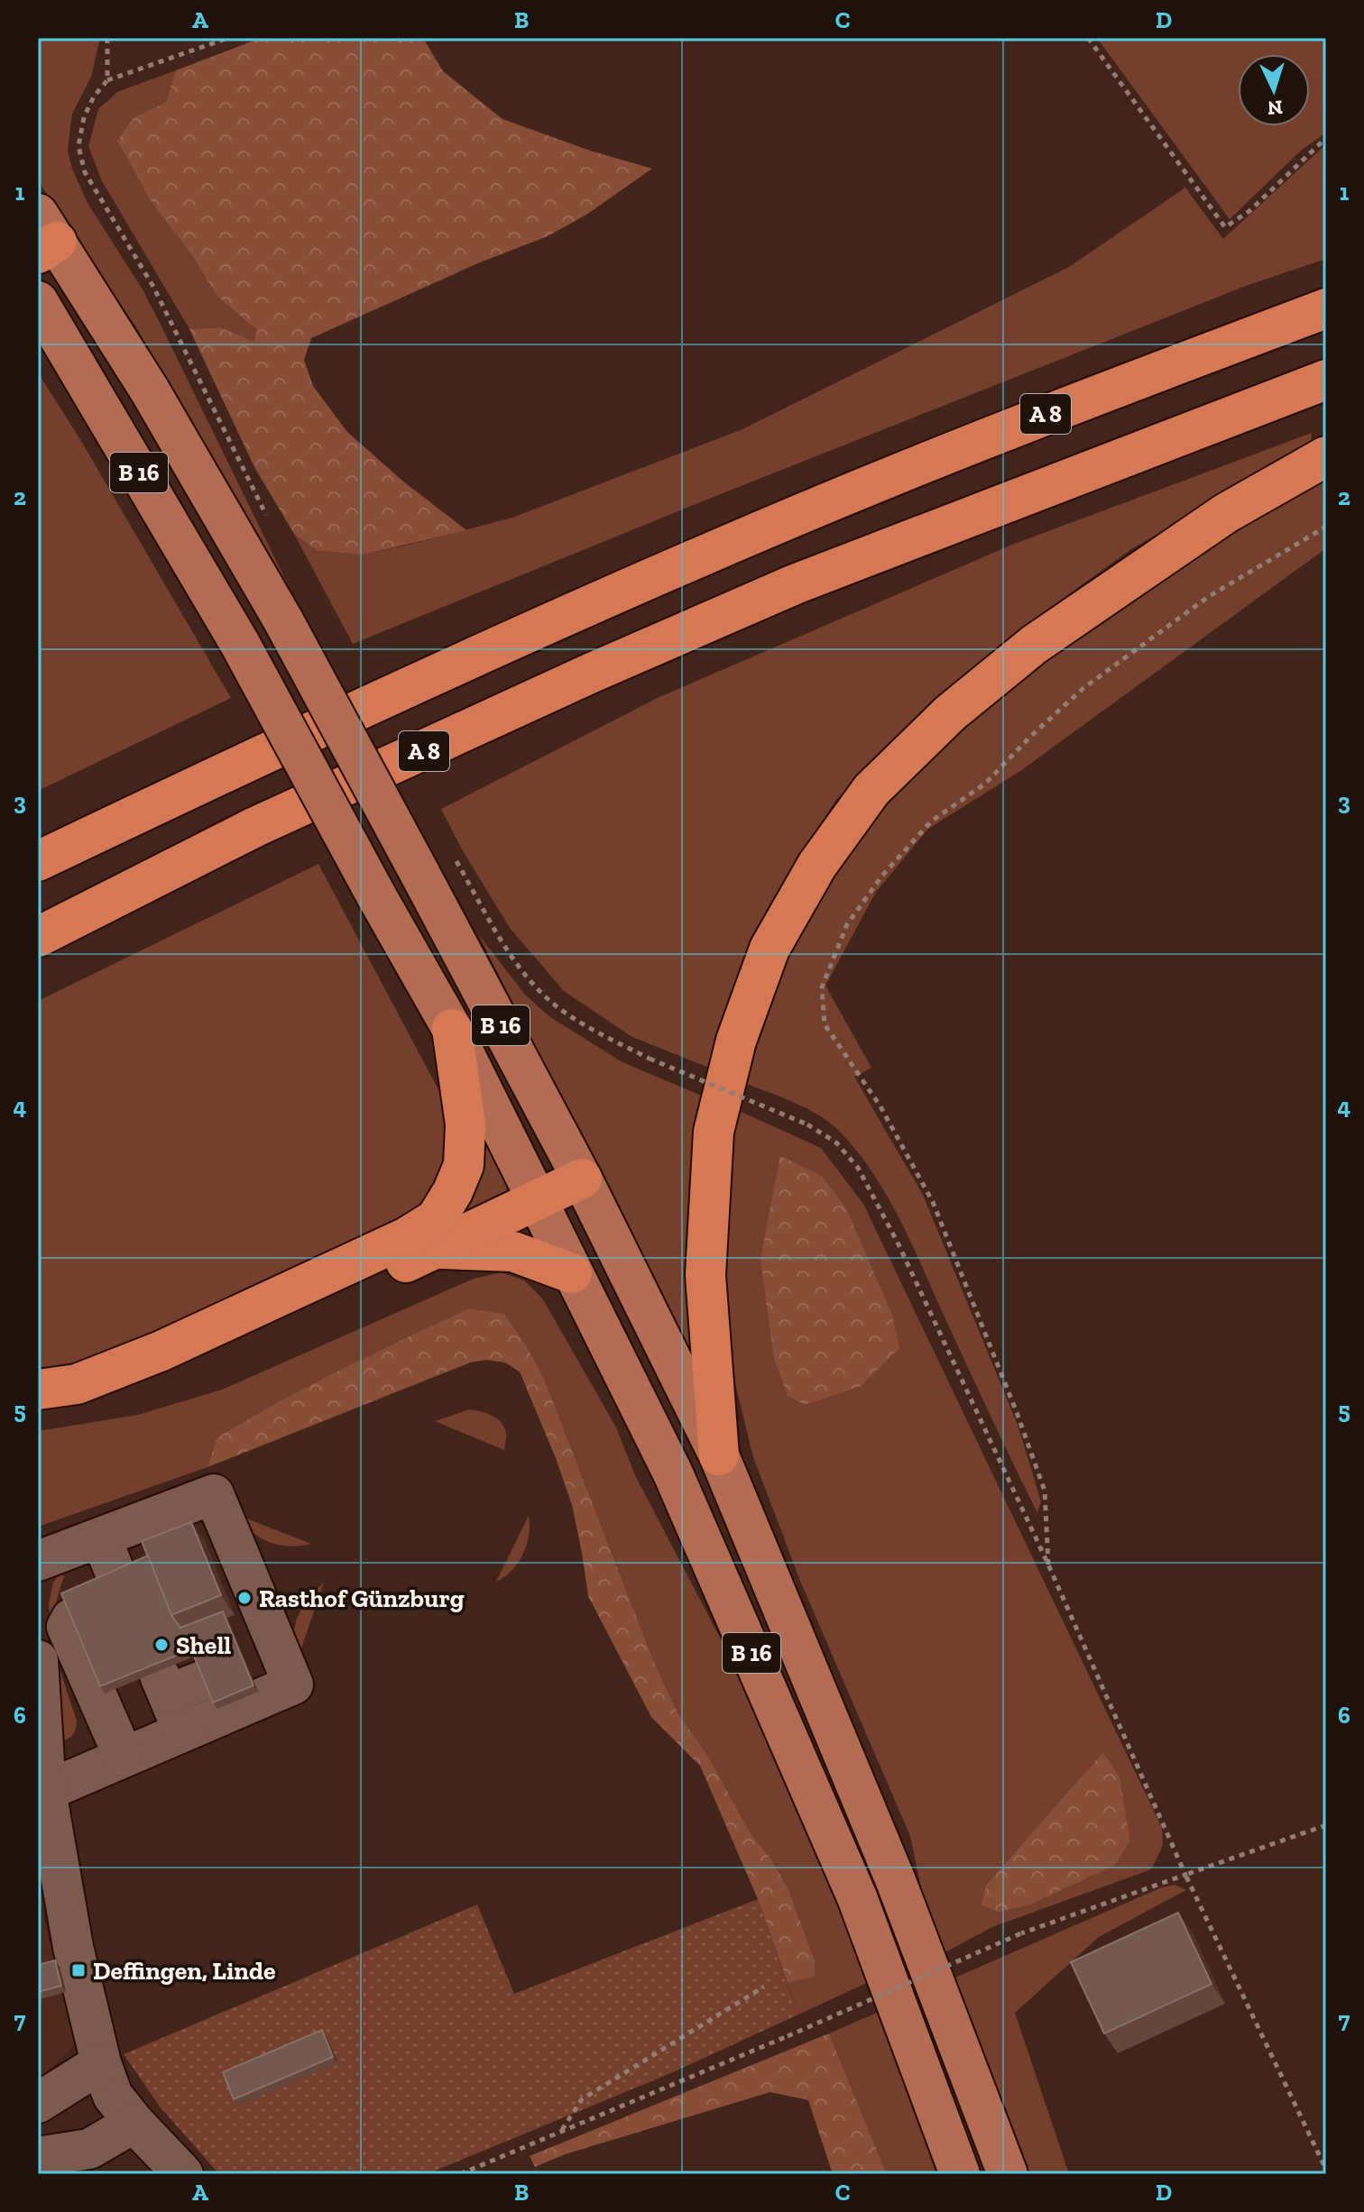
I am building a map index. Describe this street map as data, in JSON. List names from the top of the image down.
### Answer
{
  "streets": {
    "highway": ["A 8"],
    "main road": ["B 16"]
  },
  "places": {
    "other": ["Rasthof Günzburg", "Shell"],
    "transit": ["Deffingen, Linde"]
  },
  "north": "bottom",
  "grid": {
    "columns": [
      "A",
      "B",
      "C",
      "D"
    ],
    "rows": [
      "1",
      "2",
      "3",
      "4",
      "5",
      "6",
      "7"
    ]
  }
}
